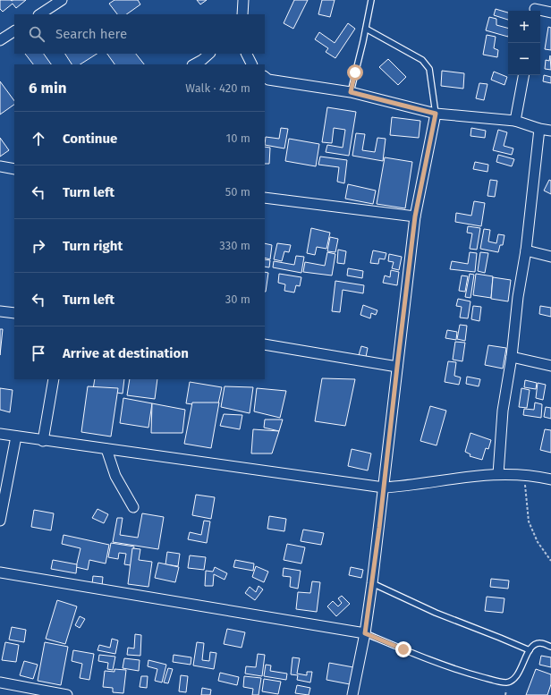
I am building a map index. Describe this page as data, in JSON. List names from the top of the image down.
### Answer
{
  "page": {
    "map_buttons": ["+", "−"],
    "search": "Search here",
    "heading": ["6 min", "Walk · 420 m"],
    "list": [
      ["Continue", "10 m"],
      ["Turn left", "50 m"],
      ["Turn right", "330 m"],
      ["Turn left", "30 m"],
      "Arrive at destination"
    ]
  }
}
